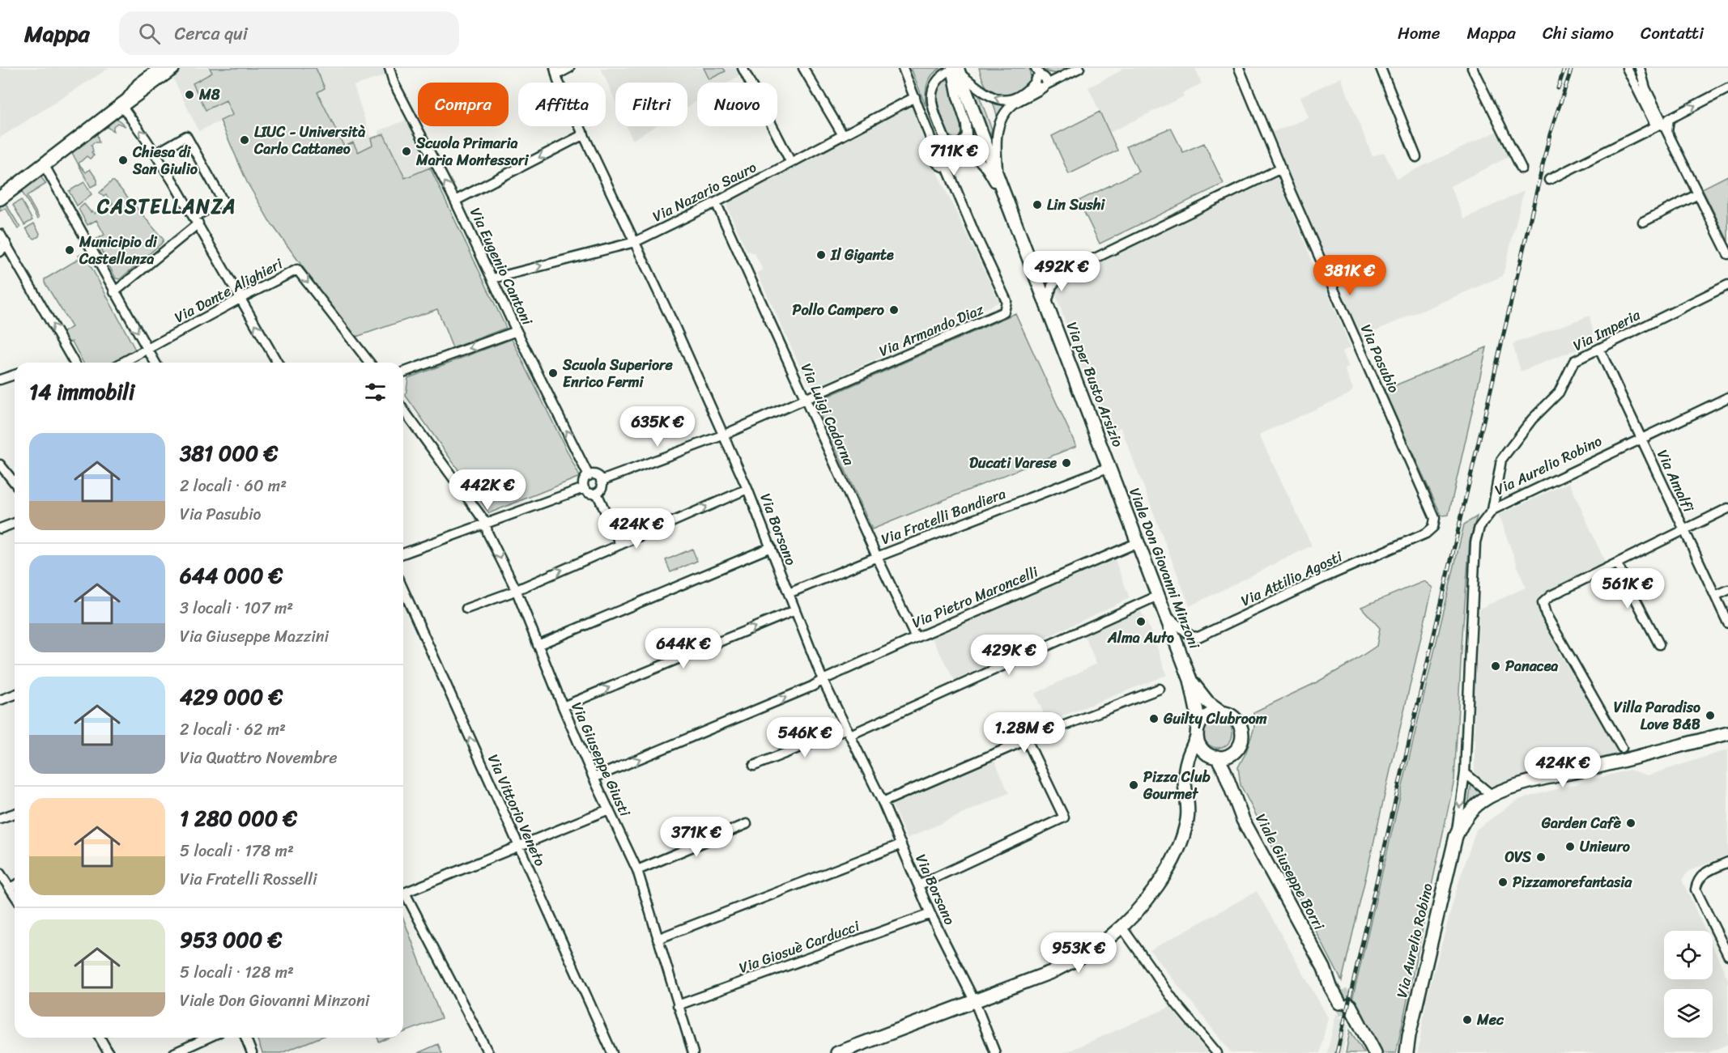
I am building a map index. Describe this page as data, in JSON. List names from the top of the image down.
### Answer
{
  "streets": {
    "main road": [
      "Via per Busto Arsizio",
      "Via Aurelio Robino",
      "Viale Don Giovanni Minzoni",
      "Viale Giuseppe Borri"
    ],
    "street": [
      "Via Nazario Sauro",
      "Via Eugenio Cantoni",
      "Via Dante Alighieri",
      "Via Armando Diaz",
      "Via Imperia",
      "Via Pasubio",
      "Via Luigi Cadorna",
      "Via Amalfi",
      "Via Fratelli Bandiera",
      "Via Borsano",
      "Via Attilio Agosti",
      "Via Pietro Maroncelli",
      "Via Giuseppe Giusti",
      "Via Vittorio Veneto",
      "Via Giosuè Carducci"
    ]
  },
  "crossings": [
    ["Via Nazario Sauro", "Via Eugenio Cantoni"],
    ["Via Nazario Sauro", "Via Luigi Cadorna"],
    ["Via Nazario Sauro", "Via Borsano"],
    ["Via Eugenio Cantoni", "Via Armando Diaz"],
    ["Via Armando Diaz", "Via Luigi Cadorna"],
    ["Via Armando Diaz", "Via Borsano"],
    ["Via Imperia", "Via Aurelio Robino"],
    ["Via Imperia", "Via Amalfi"],
    ["Via Pasubio", "Via Attilio Agosti"],
    ["Via per Busto Arsizio", "Via Fratelli Bandiera"],
    ["Via per Busto Arsizio", "Viale Don Giovanni Minzoni"],
    ["Via Luigi Cadorna", "Via Fratelli Bandiera"],
    ["Via Luigi Cadorna", "Via Pietro Maroncelli"],
    ["Via Aurelio Robino", "Via Amalfi"],
    ["Via Fratelli Bandiera", "Via Borsano"],
    ["Via Fratelli Bandiera", "Viale Don Giovanni Minzoni"],
    ["Via Borsano", "Via Pietro Maroncelli"],
    ["Via Borsano", "Via Giosuè Carducci"],
    ["Viale Don Giovanni Minzoni", "Via Attilio Agosti"],
    ["Viale Don Giovanni Minzoni", "Via Pietro Maroncelli"],
    ["Viale Don Giovanni Minzoni", "Viale Giuseppe Borri"],
    ["Via Pietro Maroncelli", "Via Giuseppe Giusti"],
    ["Via Giuseppe Giusti", "Via Giosuè Carducci"]
  ],
  "one_way": ["Via Eugenio Cantoni", "Via Vittorio Veneto"],
  "districts": ["CASTELLANZA"],
  "places": [
    "M8",
    "LIUC - Università Carlo Cattaneo",
    "Scuola Primaria Maria Montessori",
    "Chiesa di San Giulio",
    "Lin Sushi",
    "Municipio di Castellanza",
    "Il Gigante",
    "Pollo Campero",
    "Scuola Superiore Enrico Fermi",
    "Ducati Varese",
    "Alma Auto",
    "Panacea",
    "Villa Paradiso Love B&B",
    "Guilty Clubroom",
    "Pizza Club Gourmet",
    "Garden Cafè",
    "Unieuro",
    "OVS",
    "Pizzamorefantasia",
    "Mec"
  ],
  "page": {
    "header": "Mappa",
    "search": "Cerca qui",
    "nav": [
      "Home",
      "Mappa",
      "Chi siamo",
      "Contatti"
    ],
    "chip": [
      "Compra",
      "Affitta",
      "Filtri",
      "Nuovo"
    ],
    "price": [
      "711K €",
      "492K €",
      "381K €",
      "635K €",
      "442K €",
      "424K €",
      "561K €",
      "644K €",
      "429K €",
      "1.28M €",
      "546K €",
      "424K €",
      "371K €",
      "953K €"
    ],
    "heading": "14 immobili",
    "list": [
      {
        "name": "381 000 €",
        "note": "2 locali · 60 m² · Via Pasubio"
      },
      {
        "name": "644 000 €",
        "note": "3 locali · 107 m² · Via Giuseppe Mazzini"
      },
      {
        "name": "429 000 €",
        "note": "2 locali · 62 m² · Via Quattro Novembre"
      },
      {
        "name": "1 280 000 €",
        "note": "5 locali · 178 m² · Via Fratelli Rosselli"
      },
      {
        "name": "953 000 €",
        "note": "5 locali · 128 m² · Viale Don Giovanni Minzoni"
      }
    ]
  }
}
